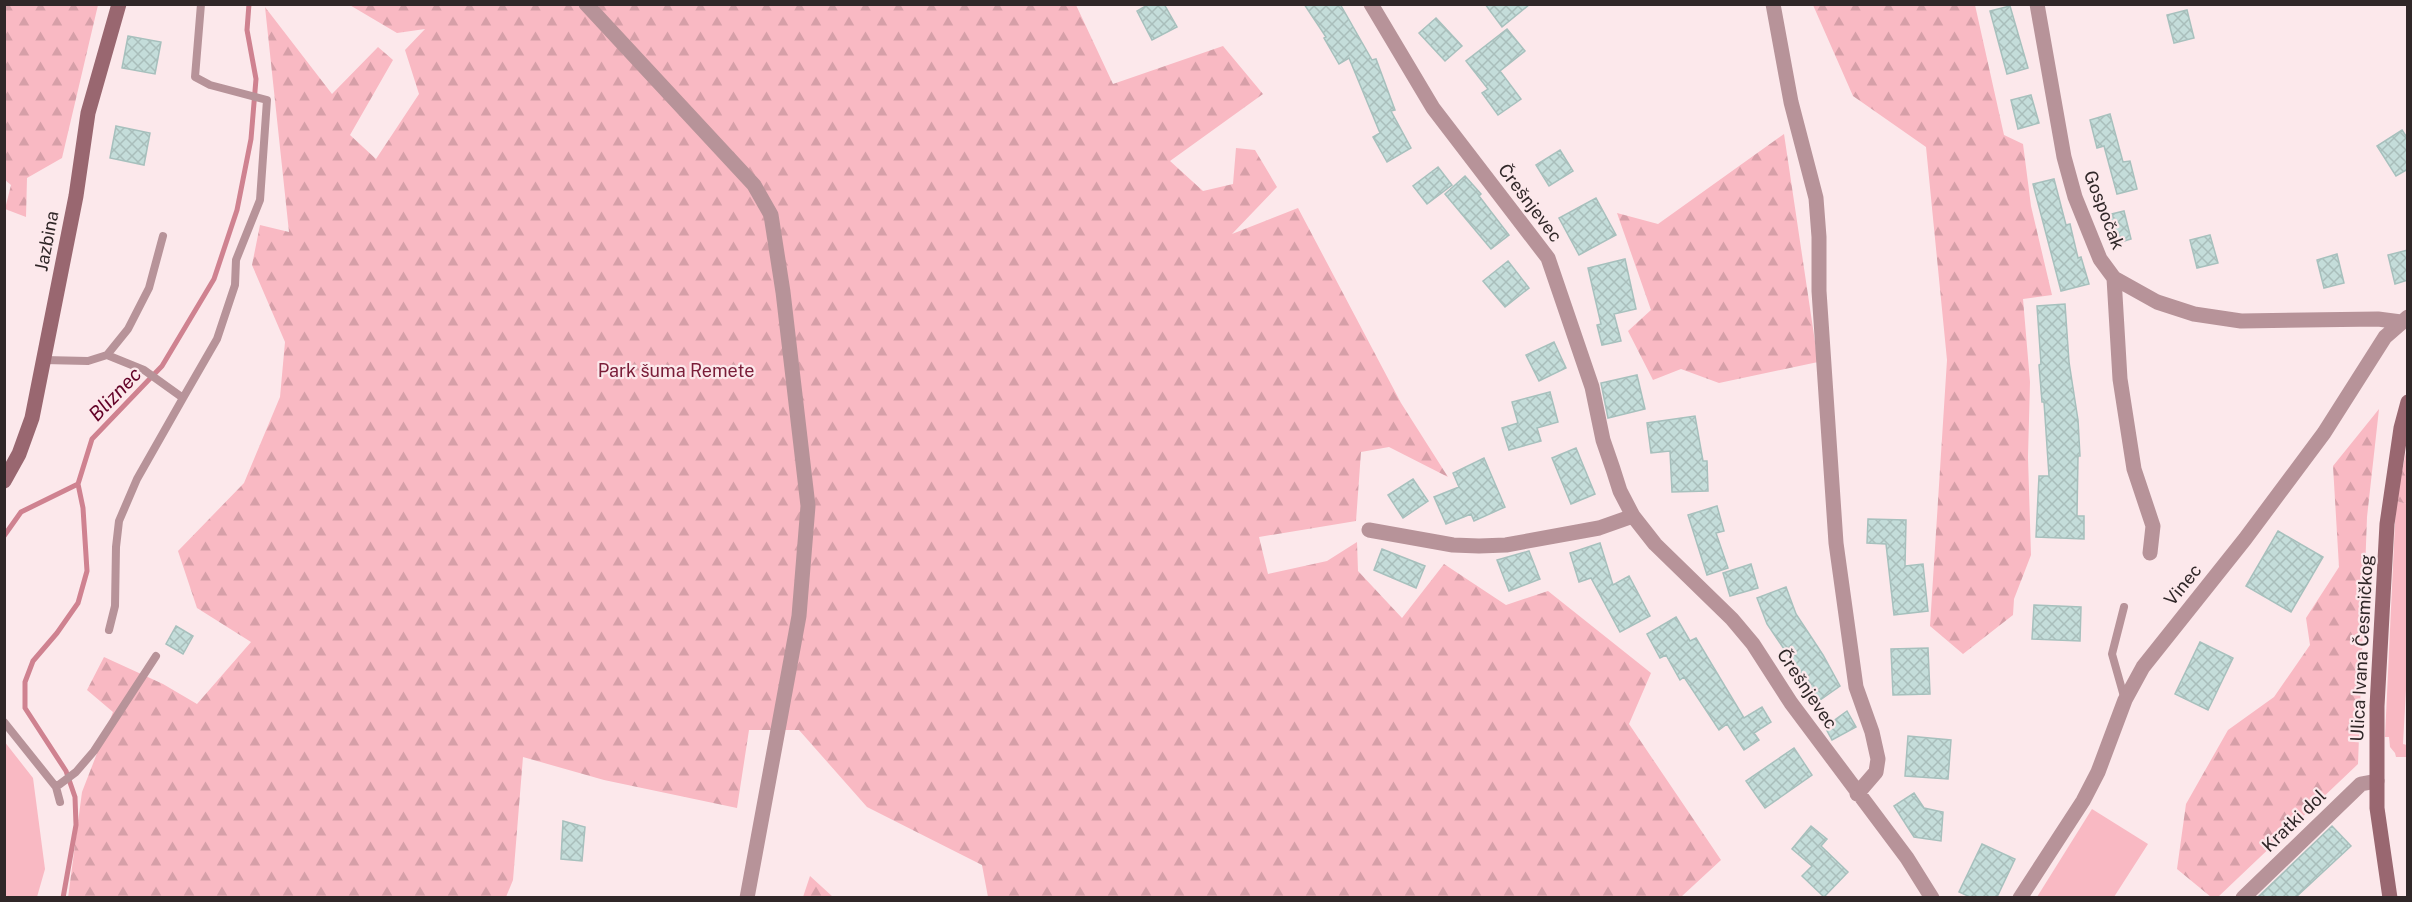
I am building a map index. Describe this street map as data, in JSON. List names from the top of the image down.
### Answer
{
  "streets": {
    "main road": ["Jazbina", "Ulica Ivana Česmičkog"],
    "street": [
      "Črešnjevec",
      "Gospočak",
      "Vinec",
      "Kratki dol"
    ]
  },
  "crossings": [
    ["Gospočak", "Vinec"],
    ["Ulica Ivana Česmičkog", "Kratki dol"]
  ],
  "water": ["Bliznec"],
  "parks": ["Park šuma Remete"]
}
